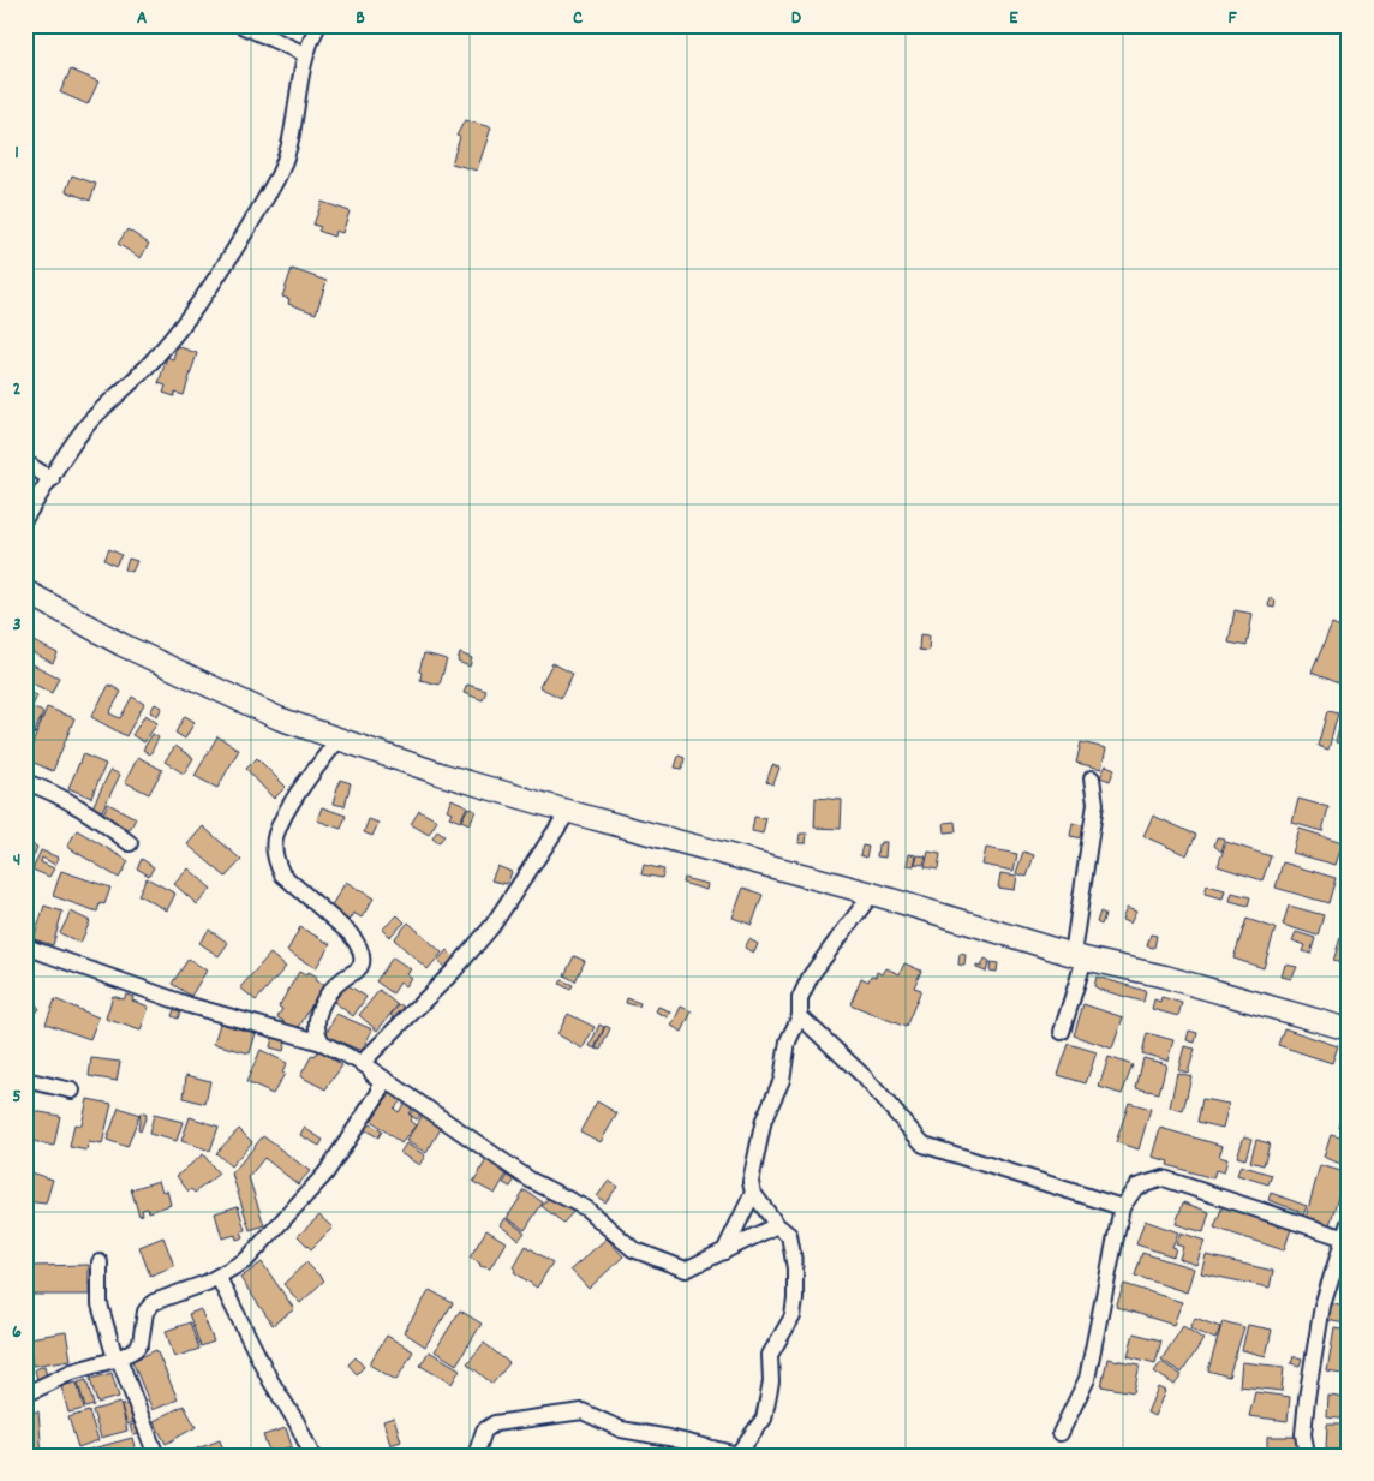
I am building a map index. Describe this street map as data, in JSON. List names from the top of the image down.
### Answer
{
  "grid": {
    "columns": [
      "A",
      "B",
      "C",
      "D",
      "E",
      "F"
    ],
    "rows": [
      "1",
      "2",
      "3",
      "4",
      "5",
      "6"
    ]
  }
}
